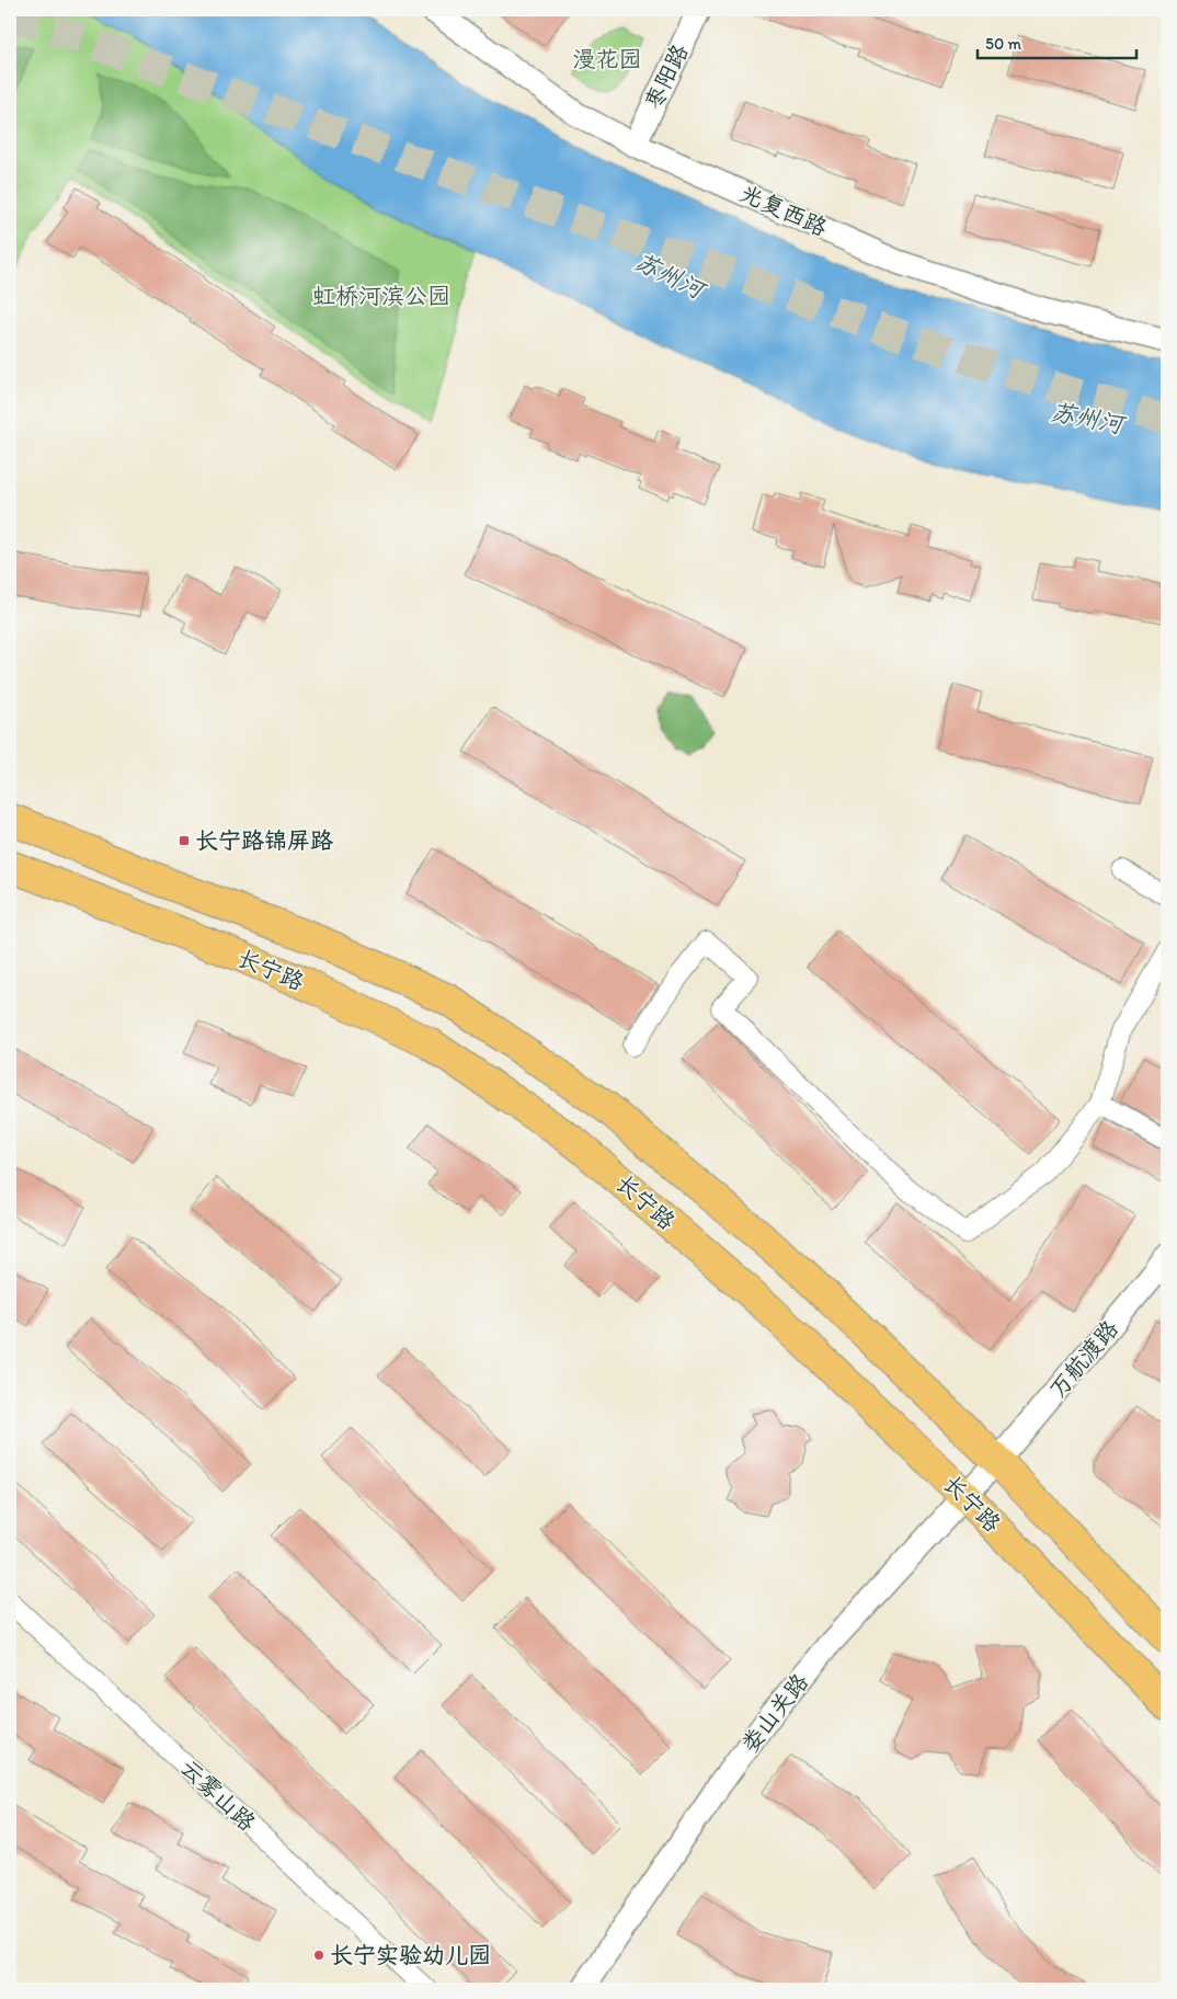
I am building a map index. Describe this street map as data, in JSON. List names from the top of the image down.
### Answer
{
  "streets": {
    "main road": ["长宁路"],
    "street": [
      "枣阳路",
      "光复西路",
      "万航渡路",
      "娄山关路",
      "云雾山路"
    ]
  },
  "crossings": [
    ["枣阳路", "光复西路"],
    ["长宁路", "万航渡路"],
    ["长宁路", "娄山关路"],
    ["万航渡路", "娄山关路"]
  ],
  "water": ["苏州河"],
  "parks": ["漫花园", "虹桥河滨公园"],
  "places": {
    "transit": ["长宁路锦屏路"],
    "other": ["长宁实验幼儿园"]
  },
  "scale_bar": "50 m"
}
